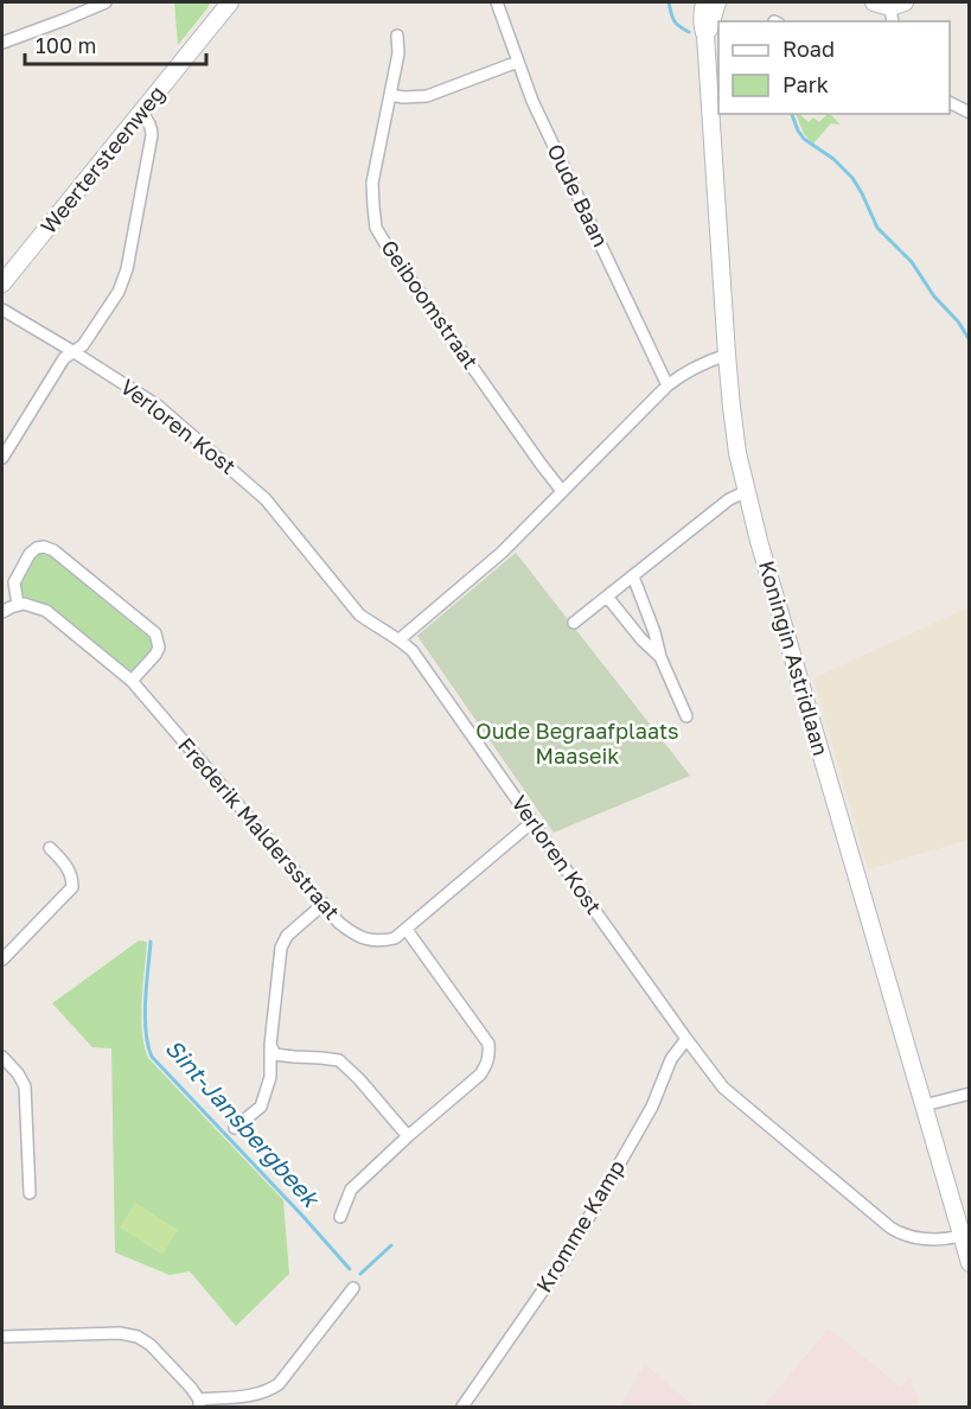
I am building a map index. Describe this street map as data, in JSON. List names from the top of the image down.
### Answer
{
  "streets": {
    "main road": ["Weertersteenweg", "Koningin Astridlaan"],
    "street": [
      "Oude Baan",
      "Geiboomstraat",
      "Verloren Kost",
      "Frederik Maldersstraat",
      "Kromme Kamp"
    ]
  },
  "crossings": [
    ["Verloren Kost", "Koningin Astridlaan"],
    ["Verloren Kost", "Frederik Maldersstraat"],
    ["Verloren Kost", "Kromme Kamp"]
  ],
  "water": ["Sint-Jansbergbeek"],
  "parks": ["Oude Begraafplaats Maaseik"],
  "legend": ["Road", "Park"],
  "scale_bar": "100 m"
}
